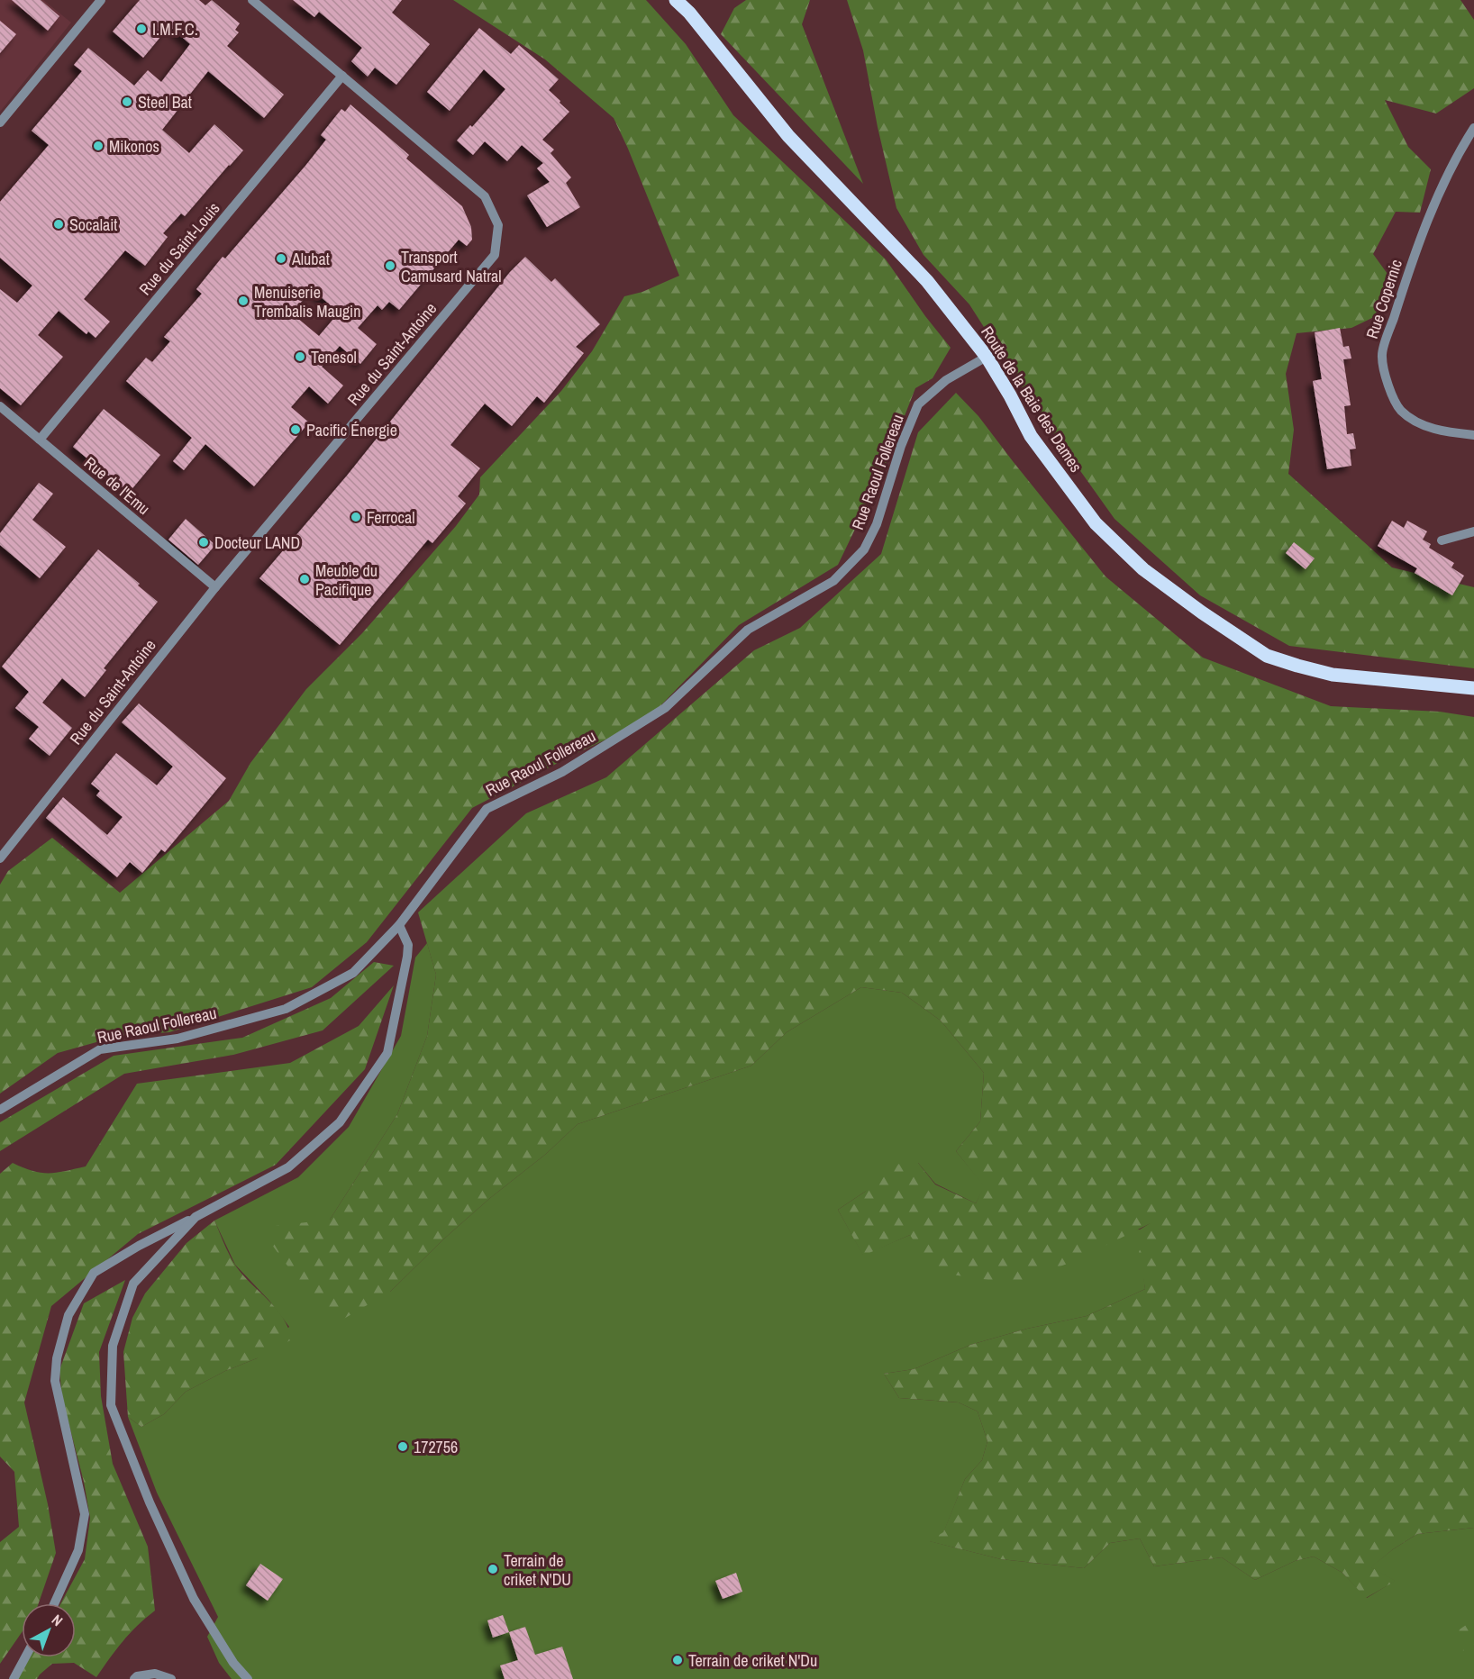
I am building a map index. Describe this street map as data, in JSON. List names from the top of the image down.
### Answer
{
  "streets": {
    "main road": ["Route de la Baie des Dames"],
    "street": [
      "Rue du Saint-Louis",
      "Rue Copernic",
      "Rue du Saint-Antoine",
      "Rue Raoul Follereau",
      "Rue de l'Emu"
    ]
  },
  "crossings": [
    ["Rue du Saint-Louis", "Rue du Saint-Antoine"],
    ["Rue du Saint-Louis", "Rue de l'Emu"],
    ["Rue du Saint-Antoine", "Rue de l'Emu"],
    ["Route de la Baie des Dames", "Rue Raoul Follereau"]
  ],
  "places": [
    "I.M.F.C.",
    "Steel Bat",
    "Mikonos",
    "Socalait",
    "Alubat",
    "Transport Camusard Natral",
    "Menuiserie Trembalis Maugin",
    "Tenesol",
    "Pacific Énergie",
    "Ferrocal",
    "Docteur LAND",
    "Meuble du Pacifique",
    "172756",
    "Terrain de criket N'DU",
    "Terrain de criket N'Du"
  ],
  "north": "top right"
}
